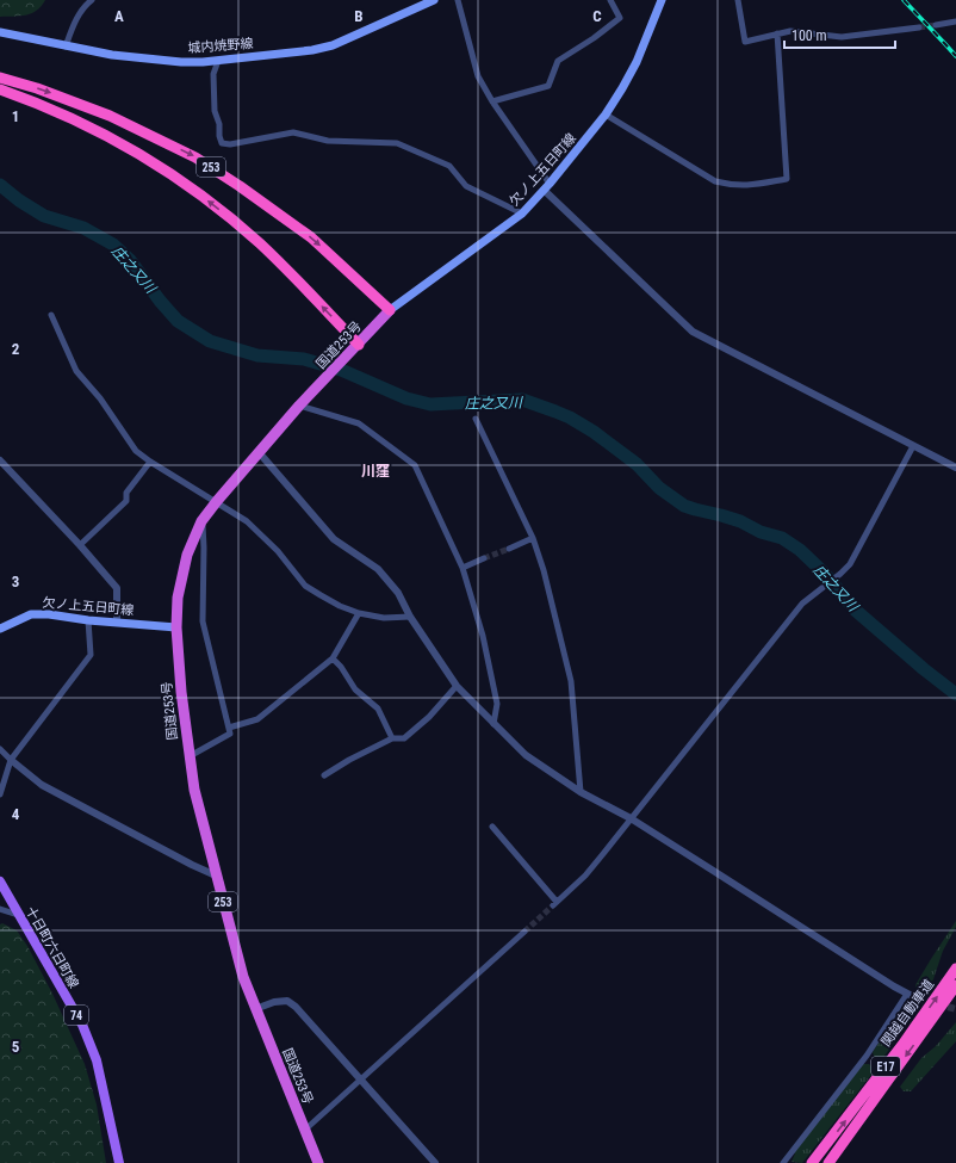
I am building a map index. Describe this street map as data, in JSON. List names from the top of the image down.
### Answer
{
  "streets": {
    "highway": [
      "253",
      "国道253号",
      "関越自動車道",
      "E17"
    ],
    "main road": [
      "城内焼野線",
      "欠ノ上五日町線",
      "十日町六日町線",
      "74"
    ]
  },
  "crossings": [
    ["253", "欠ノ上五日町線"],
    ["253", "国道253号"],
    ["欠ノ上五日町線", "国道253号"]
  ],
  "districts": ["川窪"],
  "water": ["庄之又川"],
  "scale_bar": "100 m",
  "grid": {
    "columns": ["A", "B", "C"],
    "rows": [
      "1",
      "2",
      "3",
      "4",
      "5"
    ]
  }
}
